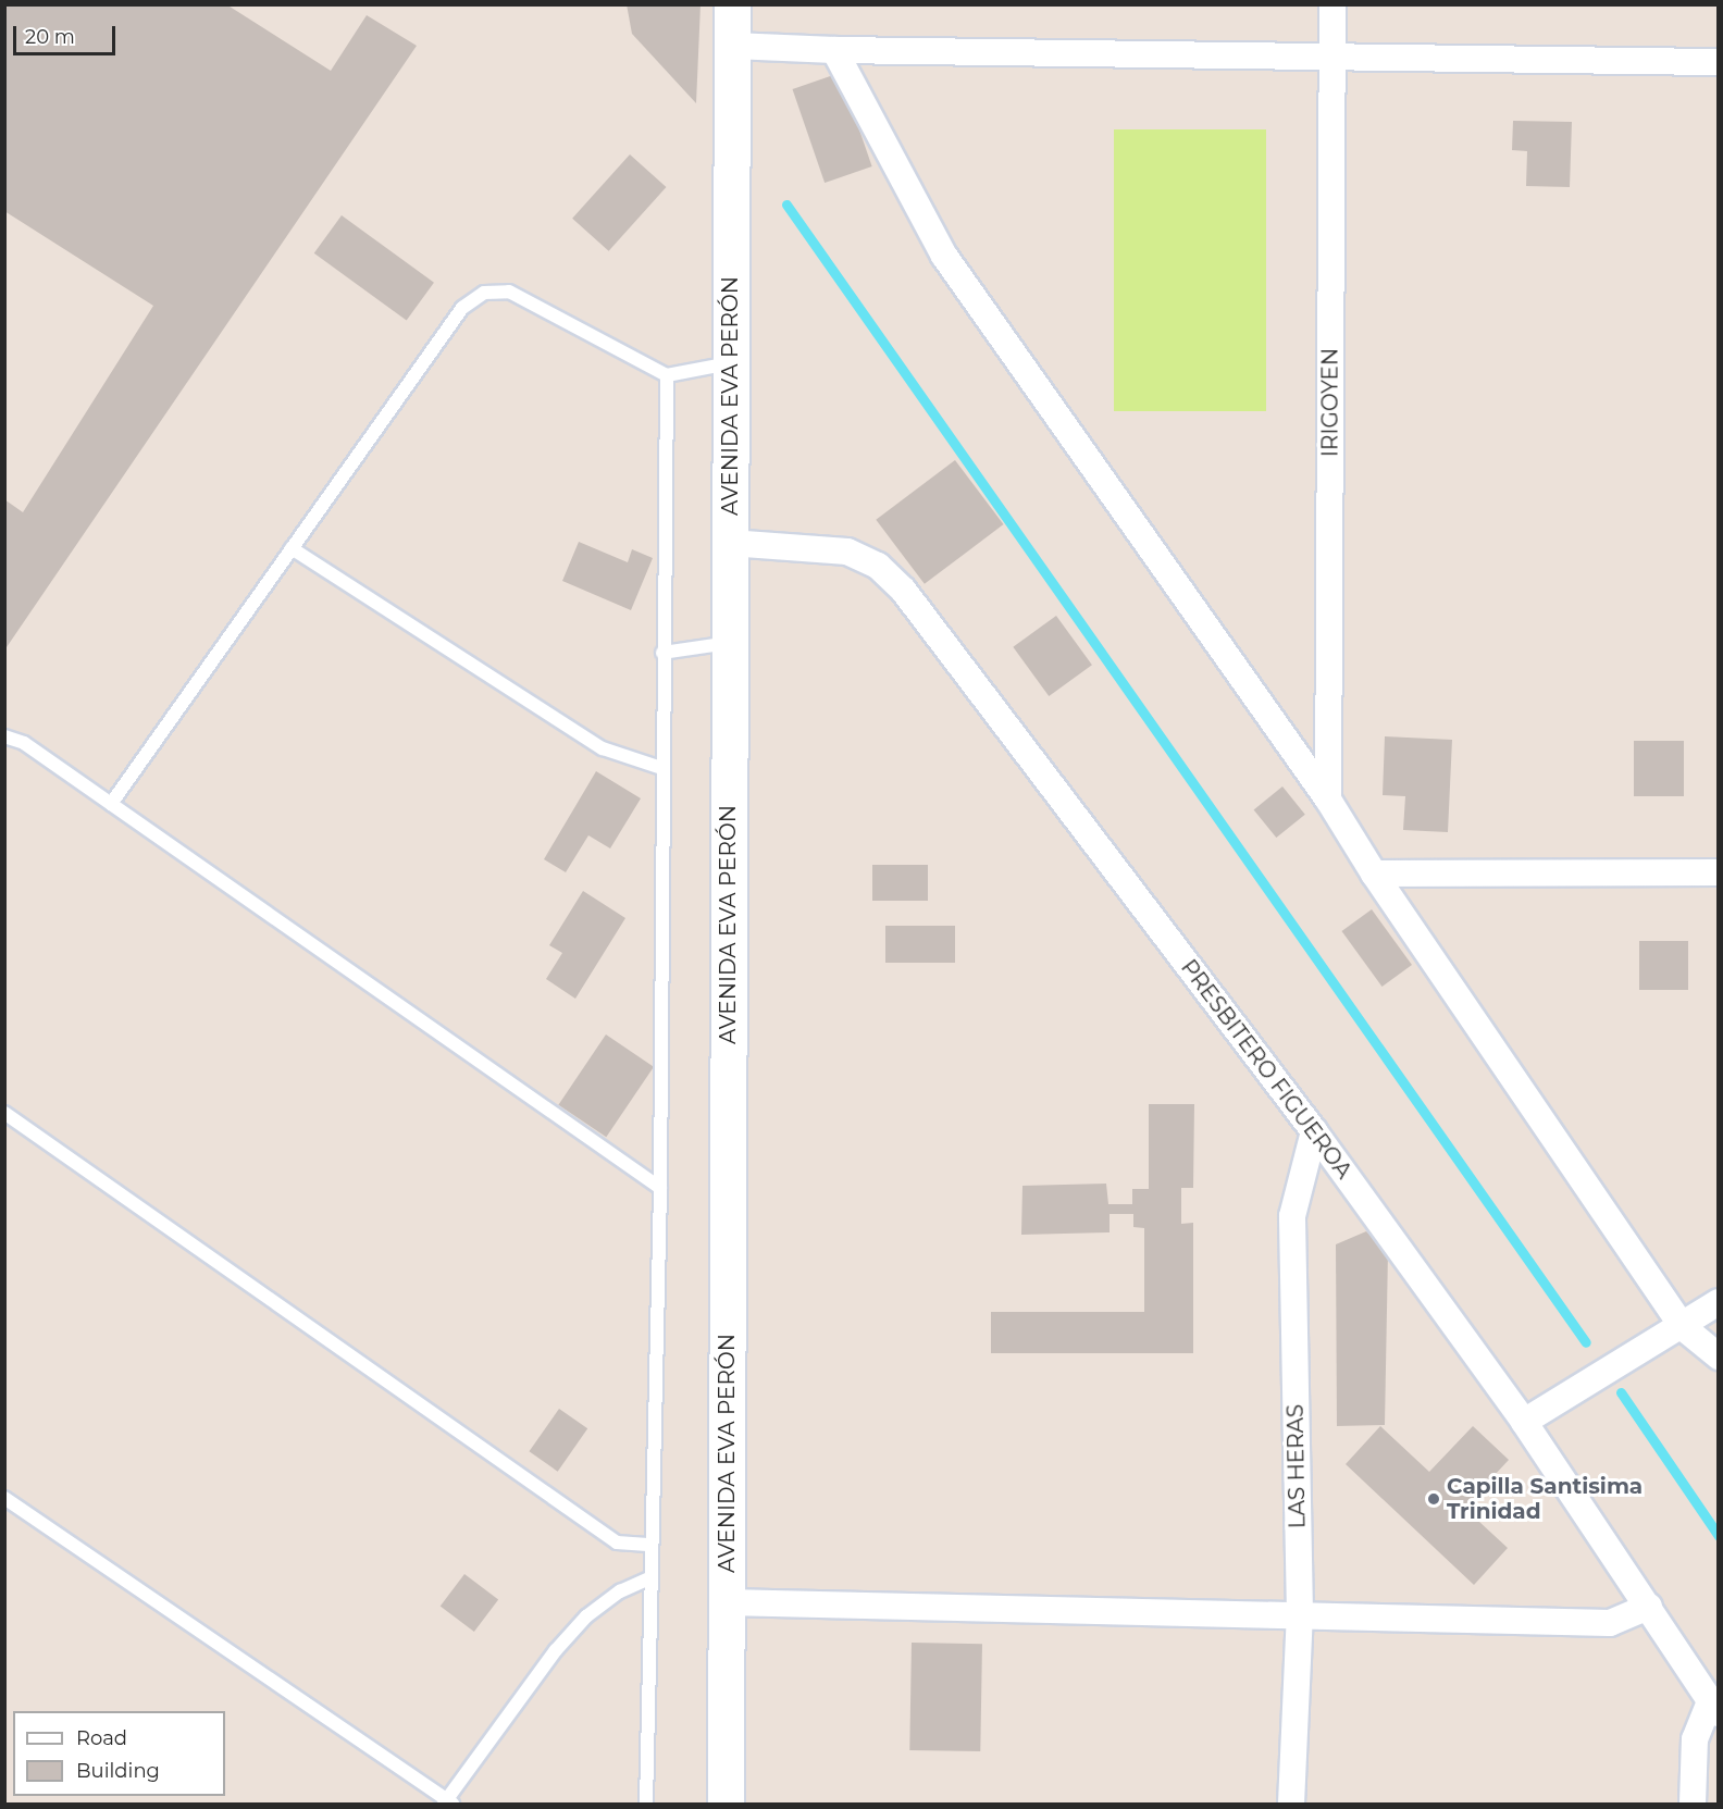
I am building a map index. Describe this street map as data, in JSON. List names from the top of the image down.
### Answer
{
  "streets": {
    "main road": ["AVENIDA EVA PERÓN"],
    "street": ["IRIGOYEN", "PRESBITERO FIGUEROA", "LAS HERAS"]
  },
  "crossings": [
    ["AVENIDA EVA PERÓN", "PRESBITERO FIGUEROA"],
    ["PRESBITERO FIGUEROA", "LAS HERAS"]
  ],
  "places": ["Capilla Santisima Trinidad"],
  "legend": ["Road", "Building"],
  "scale_bar": "20 m"
}
